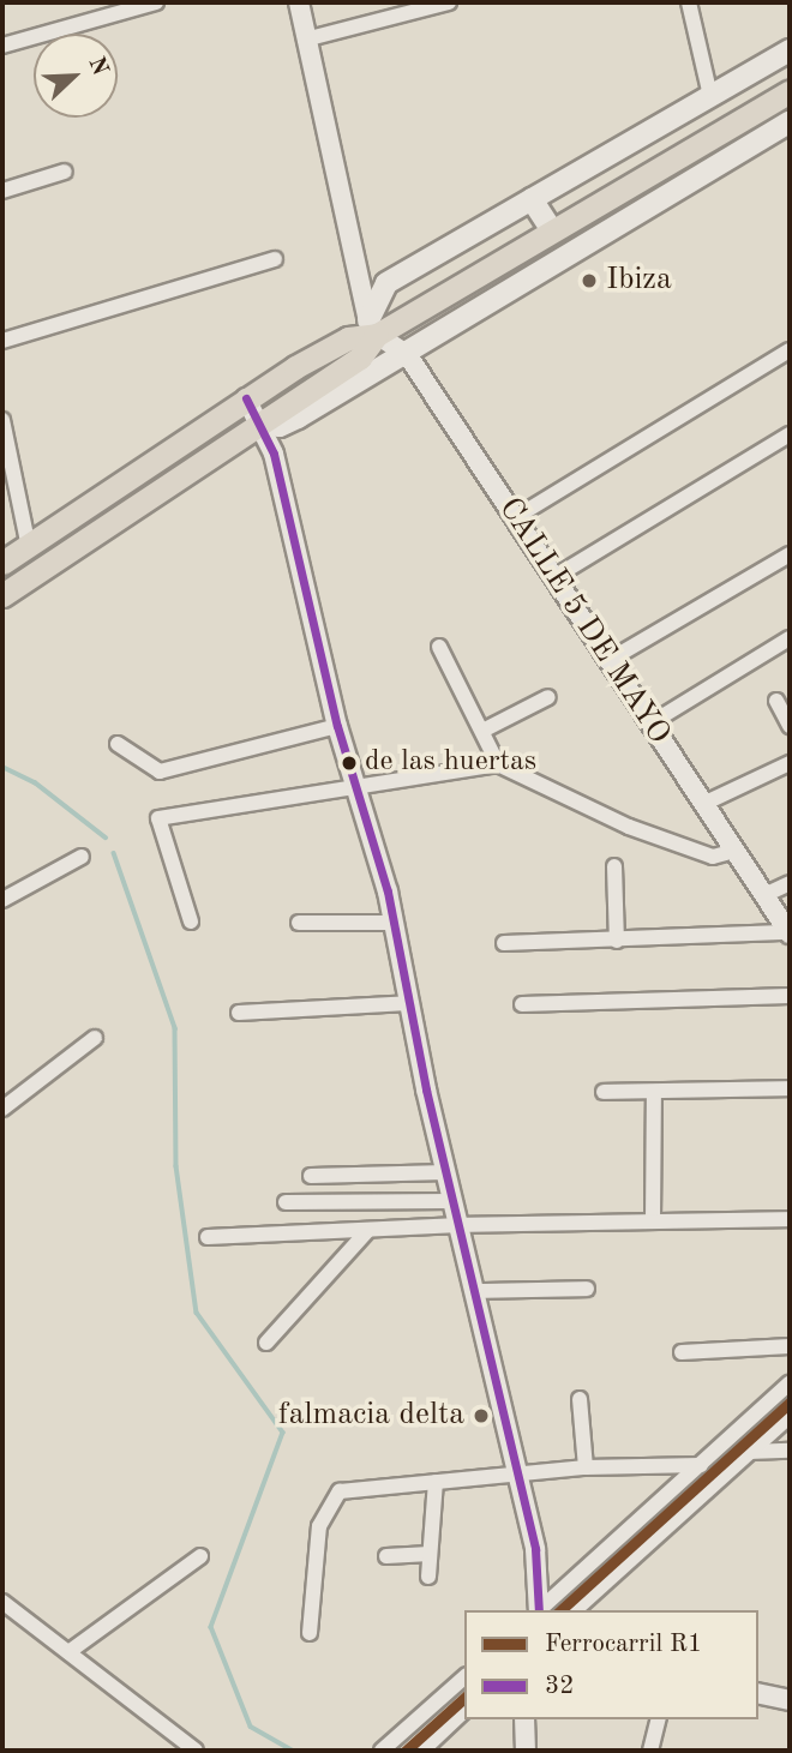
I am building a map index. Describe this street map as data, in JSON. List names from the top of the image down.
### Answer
{
  "streets": {
    "street": ["CALLE 5 DE MAYO"]
  },
  "places": ["Ibiza", "de las huertas", "falmacia delta"],
  "lines": ["transit line 32", "rail line R1"],
  "legend": ["Ferrocarril R1", "32"],
  "north": "top right"
}
